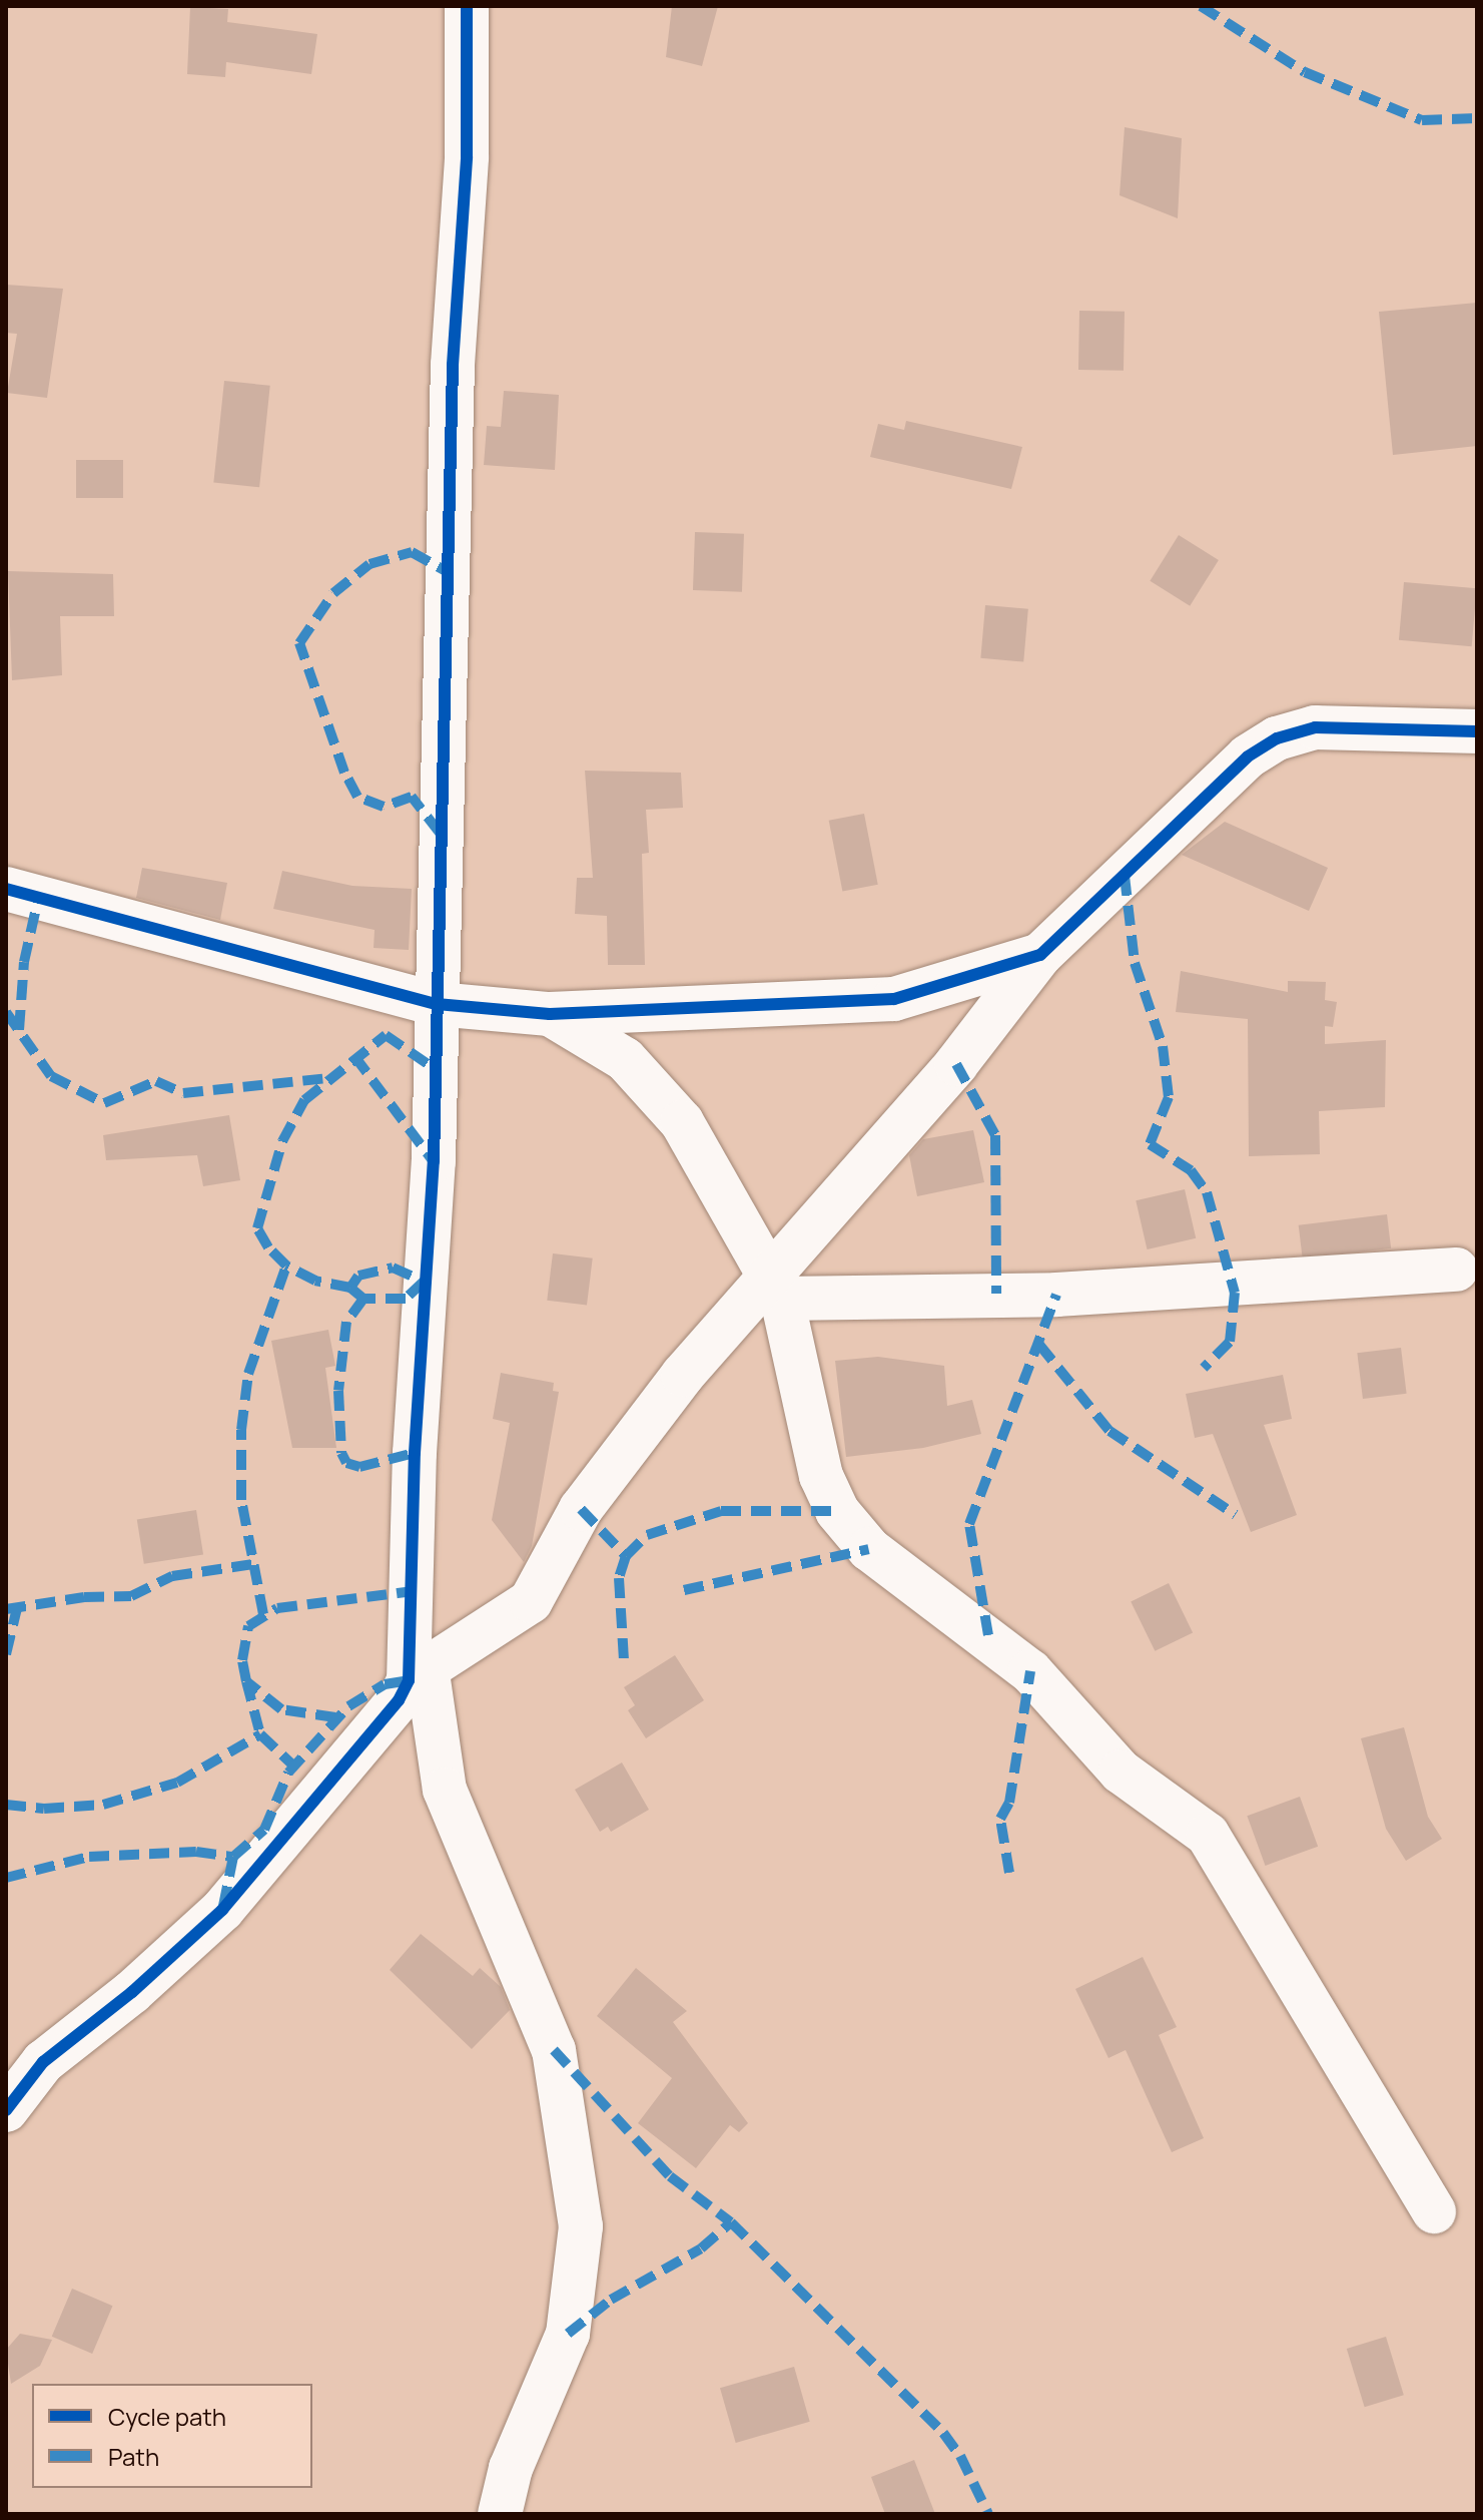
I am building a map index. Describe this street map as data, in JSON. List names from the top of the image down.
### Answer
{
  "legend": ["Cycle path", "Path"]
}
